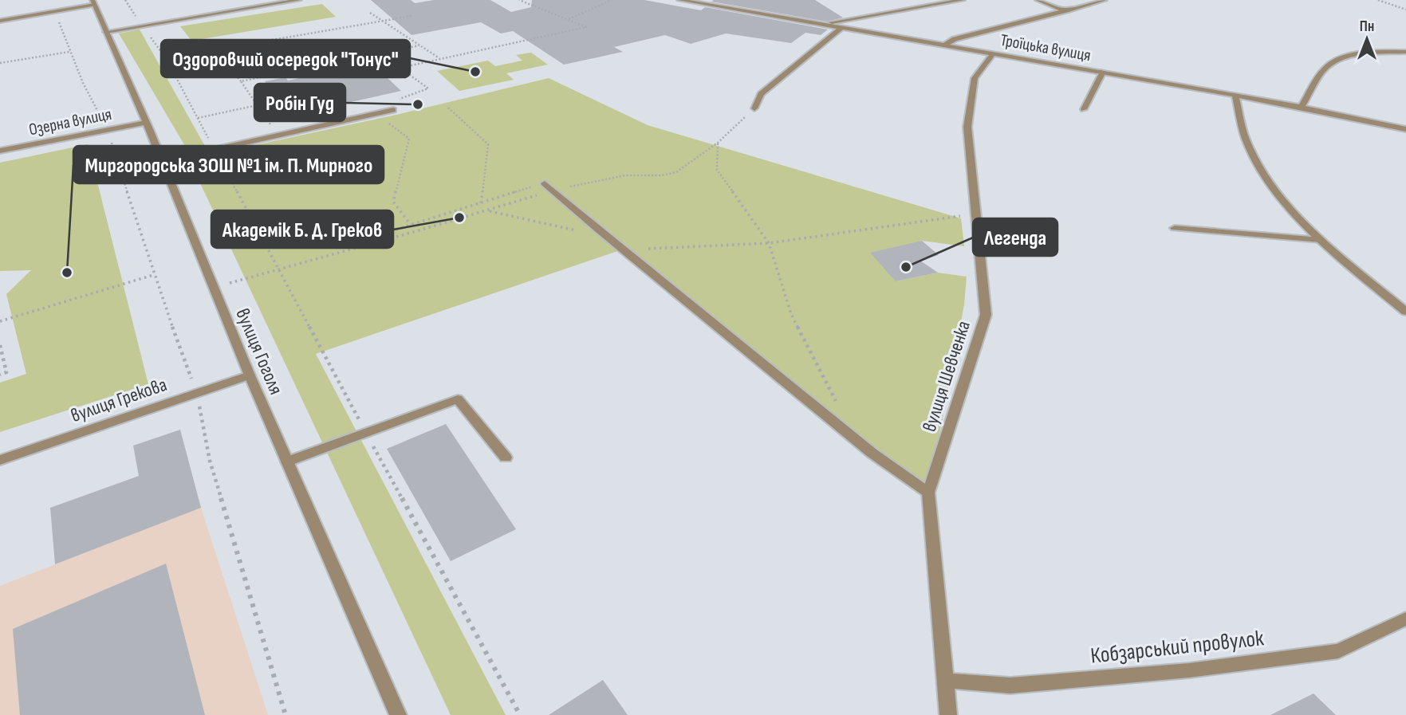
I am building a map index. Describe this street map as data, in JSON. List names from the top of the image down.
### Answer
{
  "streets": {
    "street": [
      "Троїцька вулиця",
      "Озерна вулиця",
      "вулиця Гоголя",
      "вулиця Шевченка",
      "вулиця Грекова",
      "Кобзарський провулок"
    ]
  },
  "crossings": [
    ["Троїцька вулиця", "вулиця Шевченка"],
    ["Озерна вулиця", "вулиця Гоголя"],
    ["вулиця Гоголя", "вулиця Грекова"],
    ["вулиця Шевченка", "Кобзарський провулок"]
  ],
  "places": [
    "Оздоровчий осередок \"Тонус\"",
    "Робін Гуд",
    "Академік Б. Д. Греков",
    "Легенда",
    "Миргородська ЗОШ №1 ім. П. Мирного"
  ],
  "north": "top"
}
